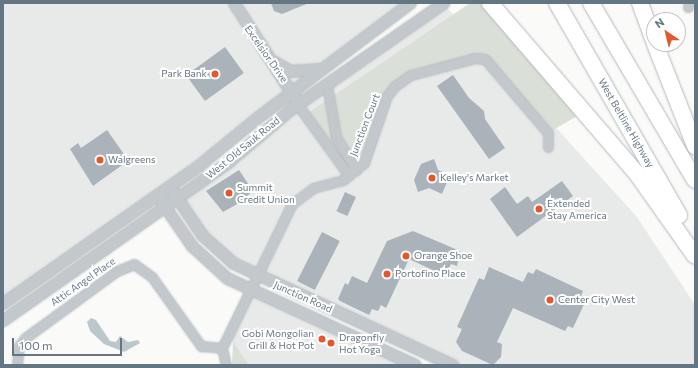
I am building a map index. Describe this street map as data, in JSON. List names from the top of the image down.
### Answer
{
  "streets": {
    "highway": ["West Beltline Highway"],
    "street": [
      "Excelsior Drive",
      "Junction Court",
      "West Old Sauk Road",
      "Attic Angel Place",
      "Junction Road"
    ]
  },
  "crossings": [
    ["Excelsior Drive", "West Old Sauk Road"],
    ["Junction Court", "Junction Road"],
    ["West Old Sauk Road", "Junction Road"]
  ],
  "places": [
    "Park Bank",
    "Walgreens",
    "Kelley's Market",
    "Summit Credit Union",
    "Extended Stay America",
    "Orange Shoe",
    "Portofino Place",
    "Center City West",
    "Gobi Mongolian Grill & Hot Pot",
    "Dragonfly Hot Yoga"
  ],
  "scale_bar": "100 m",
  "north": "top left"
}
